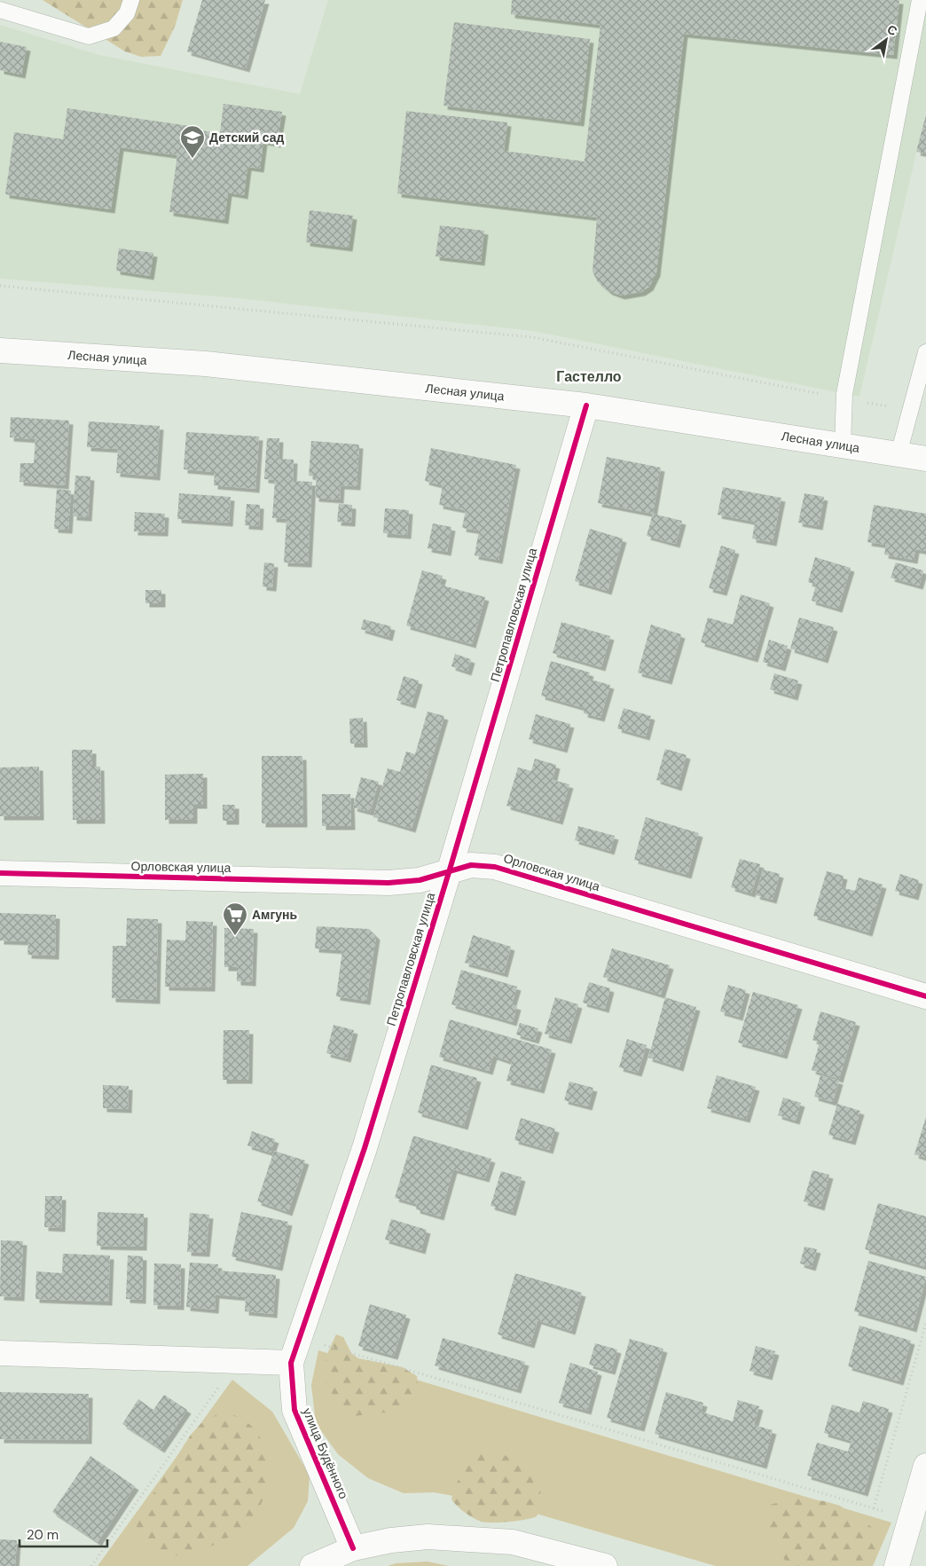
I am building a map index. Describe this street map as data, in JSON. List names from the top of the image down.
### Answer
{
  "streets": {
    "street": [
      "Лесная улица",
      "Петропавловская улица",
      "Орловская улица",
      "улица Будённого"
    ]
  },
  "crossings": [
    ["Лесная улица", "Петропавловская улица"],
    ["Петропавловская улица", "Орловская улица"],
    ["Петропавловская улица", "улица Будённого"]
  ],
  "districts": ["Гастелло"],
  "places": {
    "school or university": ["Детский сад"],
    "supermarket": ["Амгунь"]
  },
  "scale_bar": "20 m",
  "north": "top right"
}
